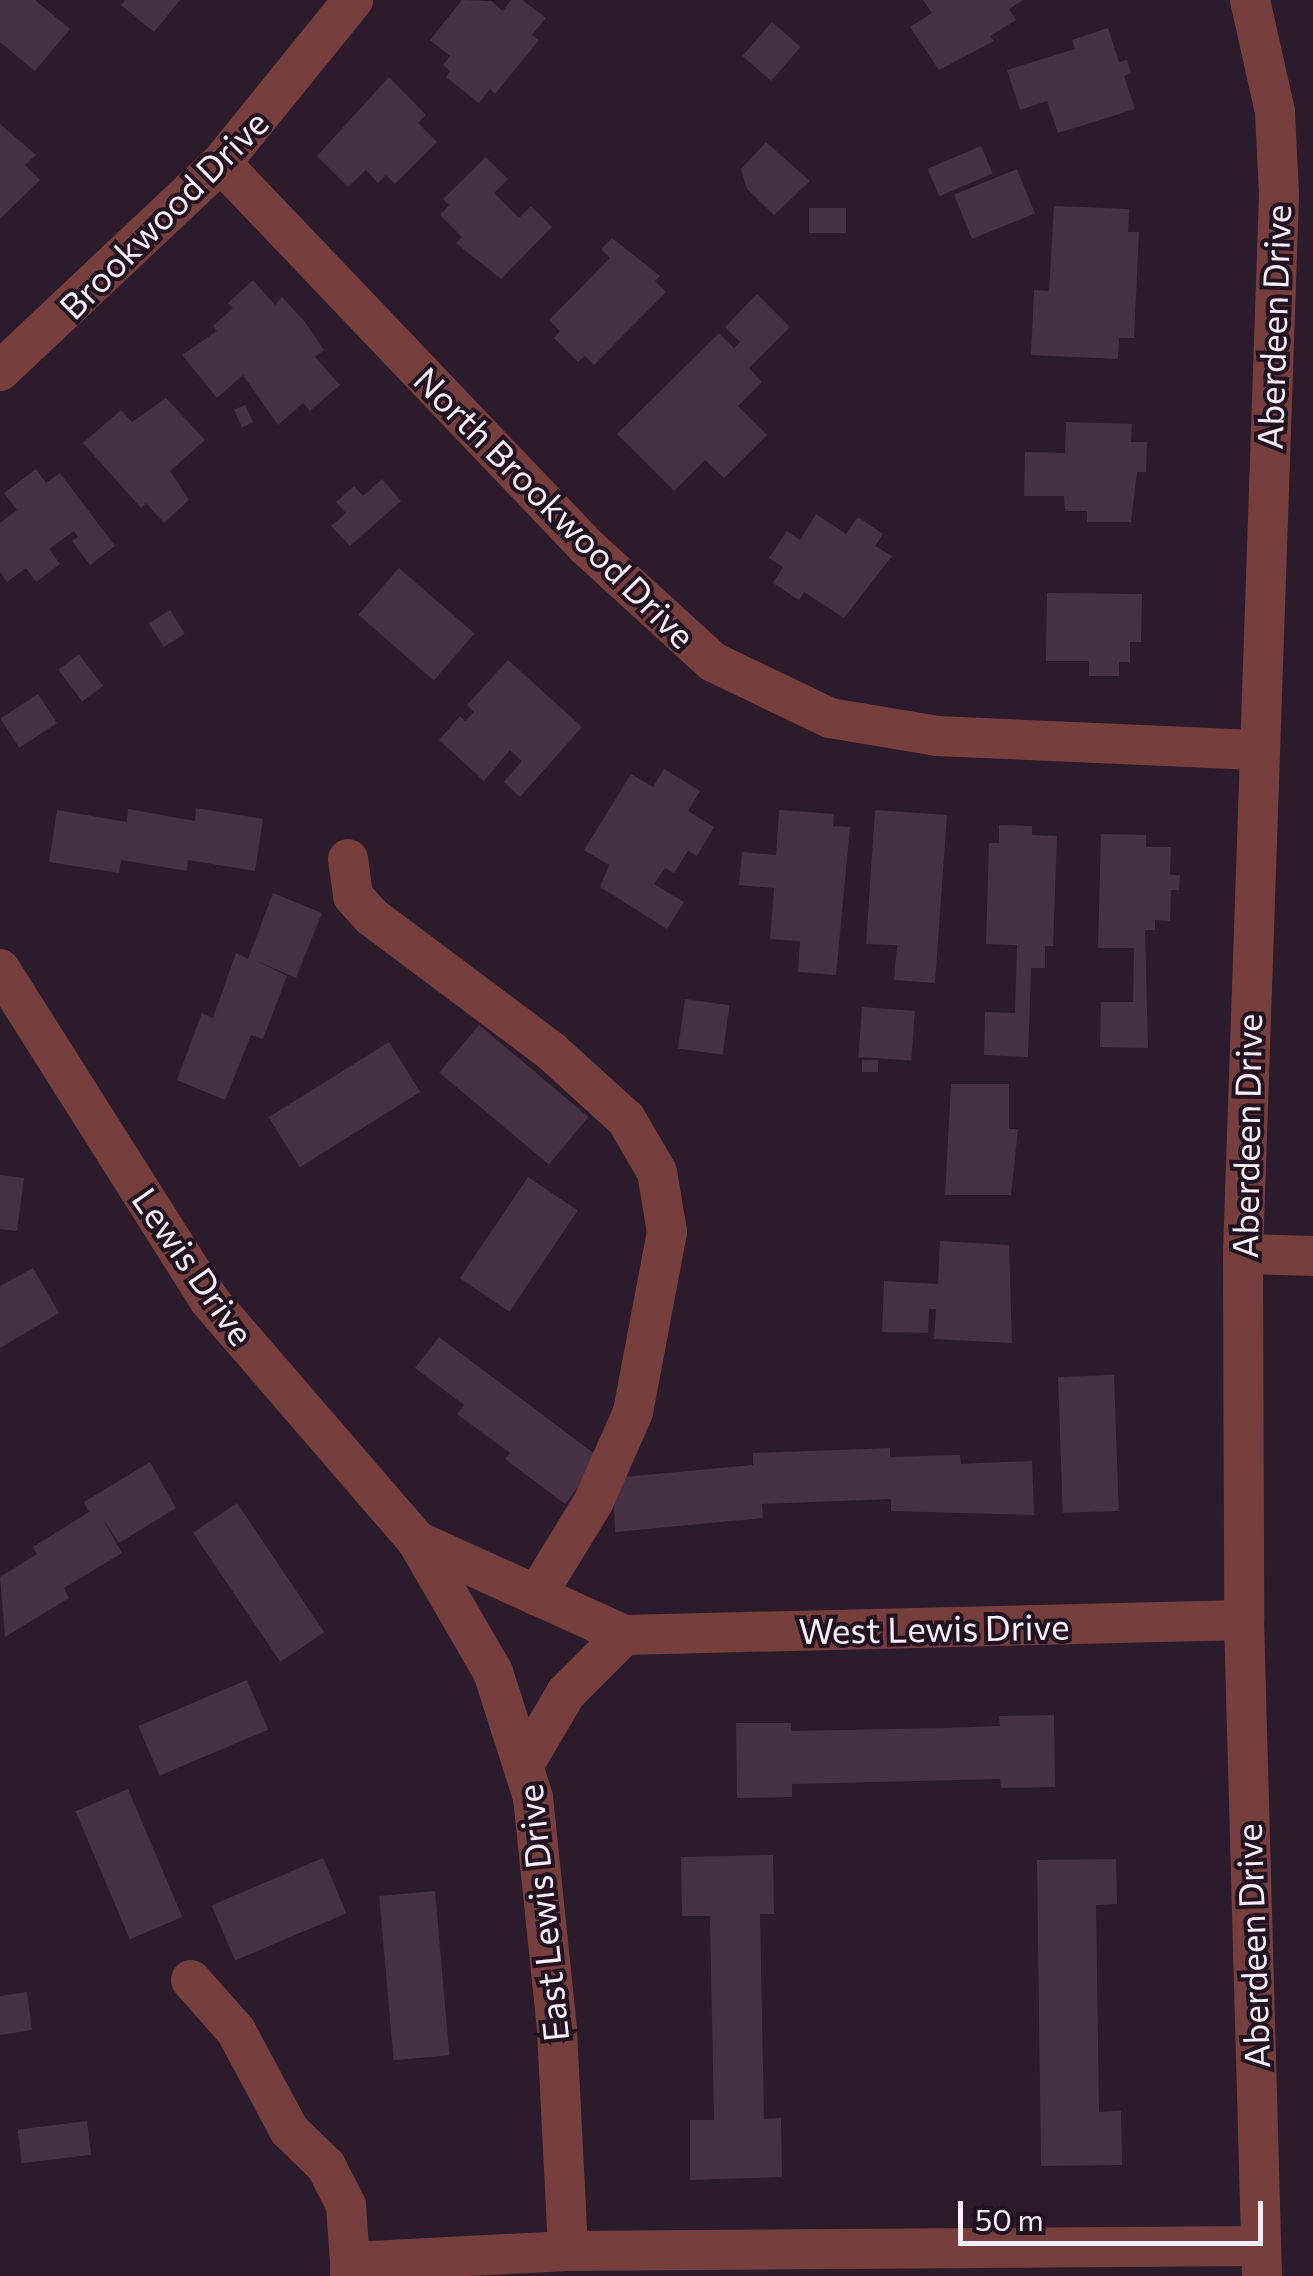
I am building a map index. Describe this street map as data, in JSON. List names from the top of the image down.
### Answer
{
  "streets": {
    "street": [
      "Brookwood Drive",
      "Aberdeen Drive",
      "North Brookwood Drive",
      "Lewis Drive",
      "West Lewis Drive",
      "East Lewis Drive"
    ]
  },
  "crossings": [
    ["Brookwood Drive", "North Brookwood Drive"],
    ["Aberdeen Drive", "North Brookwood Drive"],
    ["Aberdeen Drive", "West Lewis Drive"],
    ["Lewis Drive", "West Lewis Drive"],
    ["Lewis Drive", "East Lewis Drive"],
    ["West Lewis Drive", "East Lewis Drive"]
  ],
  "scale_bar": "50 m"
}
